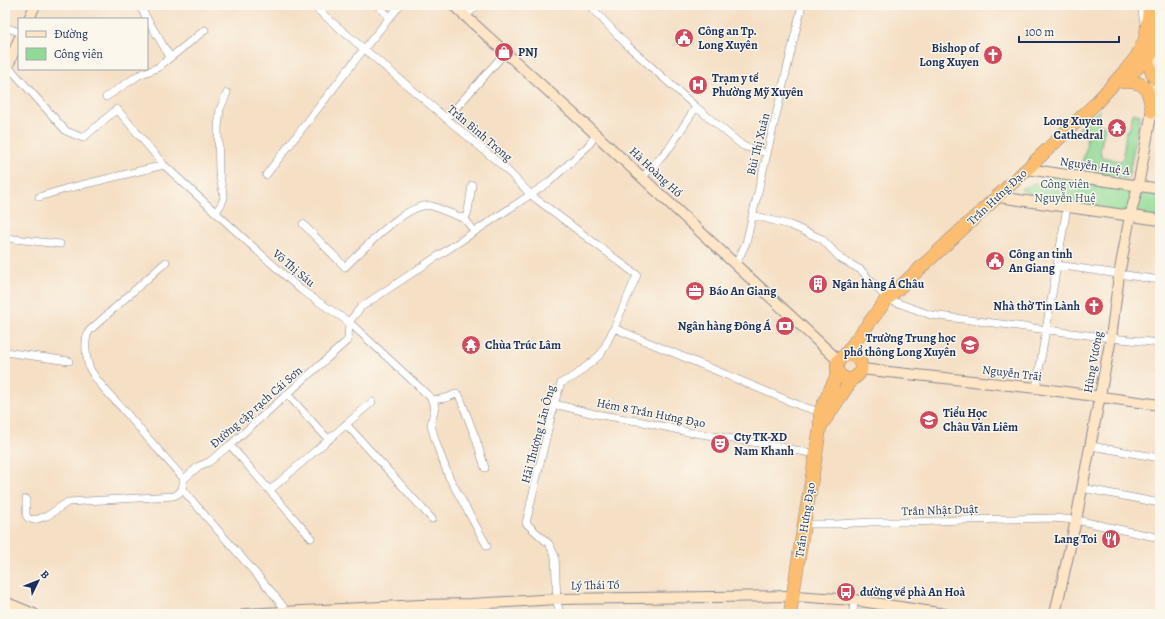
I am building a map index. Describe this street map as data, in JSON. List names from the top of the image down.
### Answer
{
  "streets": {
    "highway": ["Trần Hưng Đạo"],
    "street": [
      "Trần Bình Trọng",
      "Bùi Thị Xuân",
      "Nguyễn Huệ A",
      "Hà Hoàng Hổ",
      "Võ Thị Sáu",
      "Hùng Vương",
      "Nguyễn Trãi",
      "Đường cặp rạch Cái Sơn",
      "Hẻm 8 Trần Hưng Đạo",
      "Hãi Thượng Lãn Ông",
      "Trần Nhật Duật",
      "Lý Thái Tổ"
    ]
  },
  "crossings": [
    ["Trần Bình Trọng", "Hãi Thượng Lãn Ông"],
    ["Bùi Thị Xuân", "Hà Hoàng Hổ"],
    ["Nguyễn Huệ A", "Trần Hưng Đạo"],
    ["Nguyễn Huệ A", "Hùng Vương"],
    ["Hà Hoàng Hổ", "Trần Hưng Đạo"],
    ["Trần Hưng Đạo", "Nguyễn Trãi"],
    ["Trần Hưng Đạo", "Hẻm 8 Trần Hưng Đạo"],
    ["Trần Hưng Đạo", "Trần Nhật Duật"],
    ["Trần Hưng Đạo", "Lý Thái Tổ"],
    ["Võ Thị Sáu", "Đường cặp rạch Cái Sơn"],
    ["Hùng Vương", "Nguyễn Trãi"],
    ["Hùng Vương", "Trần Nhật Duật"],
    ["Hẻm 8 Trần Hưng Đạo", "Hãi Thượng Lãn Ông"],
    ["Hãi Thượng Lãn Ông", "Lý Thái Tổ"]
  ],
  "parks": ["Công viên Nguyễn Huệ"],
  "places": {
    "public building": ["Công an Tp. Long Xuyên", "Công an tỉnh An Giang"],
    "shop": ["PNJ"],
    "church": ["Bishop of Long Xuyen", "Nhà thờ Tin Lành"],
    "hospital": ["Trạm y tế Phường Mỹ Xuyên"],
    "temple": ["Long Xuyen Cathedral", "Chùa Trúc Lâm"],
    "building": ["Ngân hàng Á Châu"],
    "office": ["Báo An Giang"],
    "bank": ["Ngân hàng Đông Á"],
    "school or university": ["Trường Trung học phổ thông Long Xuyên", "Tiểu Học Châu Văn Liêm"],
    "theatre": ["Cty TK-XD Nam Khanh"],
    "restaurant": ["Lang Toi"],
    "bus stop": ["đường về phà An Hoà"]
  },
  "legend": ["Đường", "Công viên"],
  "scale_bar": "100 m",
  "north": "top right"
}
